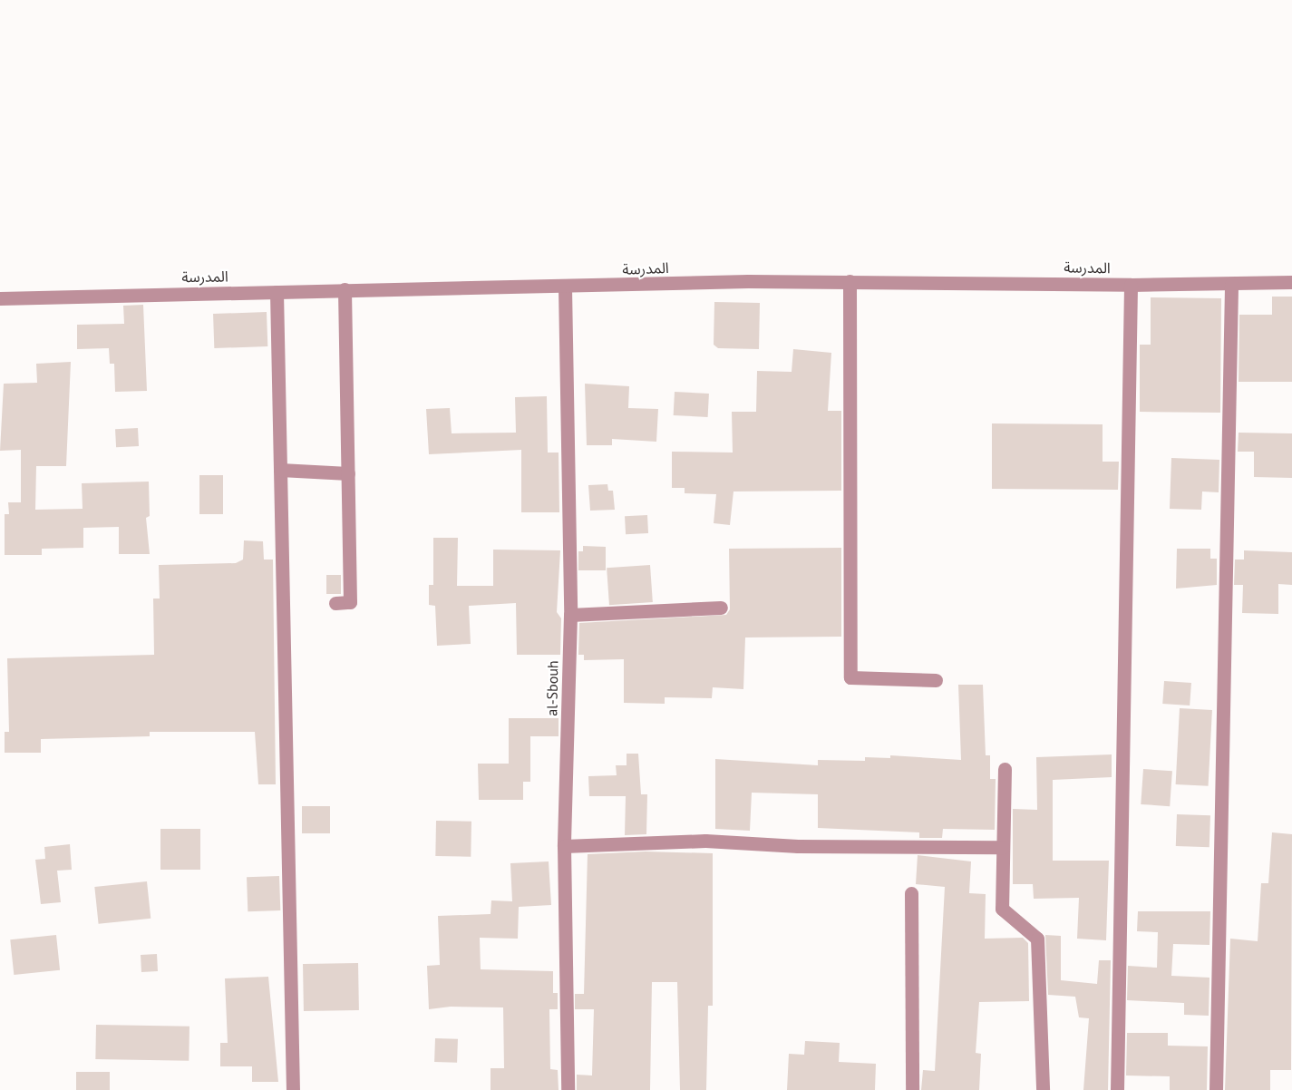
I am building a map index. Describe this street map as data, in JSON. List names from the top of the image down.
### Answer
{
  "streets": {
    "street": ["المدرسة", "al-Sbouh"]
  },
  "crossings": [
    ["المدرسة", "al-Sbouh"]
  ]
}
